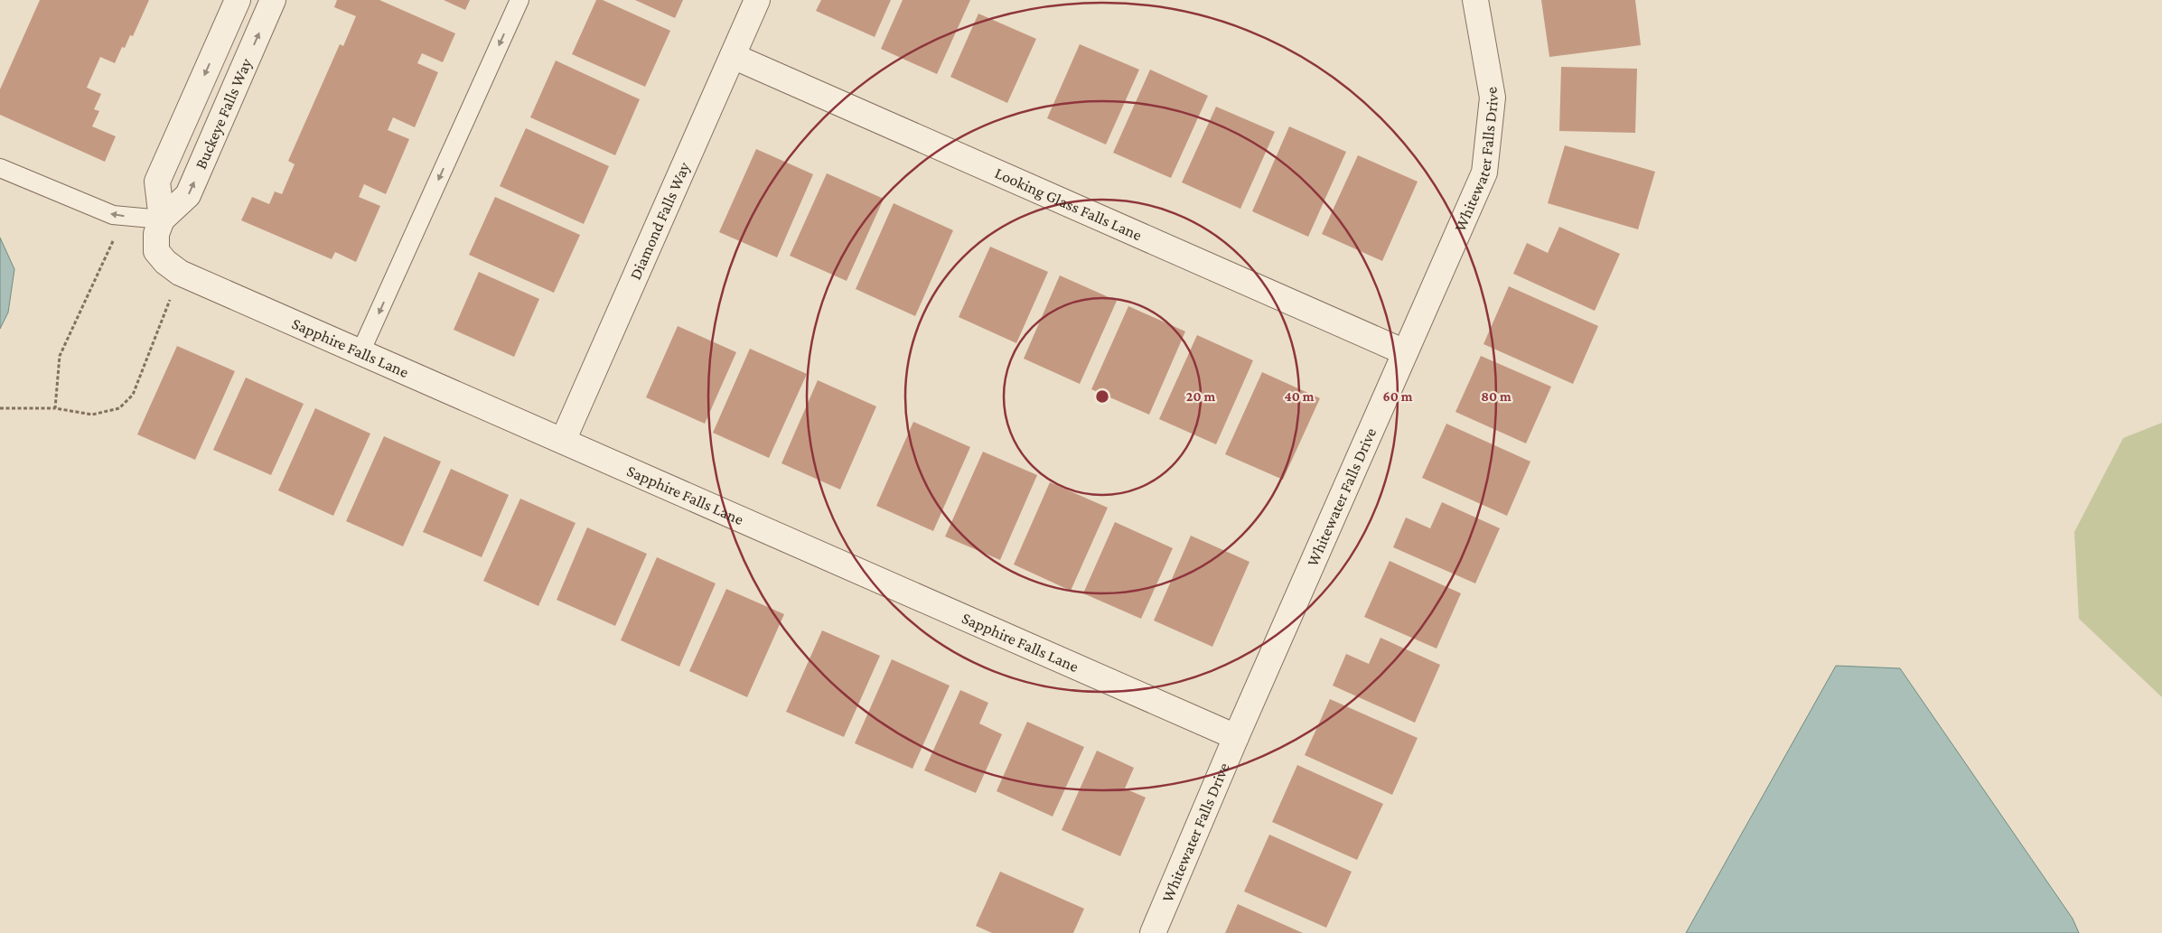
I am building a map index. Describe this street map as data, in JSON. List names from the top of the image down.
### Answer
{
  "streets": {
    "street": [
      "Buckeye Falls Way",
      "Whitewater Falls Drive",
      "Looking Glass Falls Lane",
      "Diamond Falls Way",
      "Sapphire Falls Lane"
    ]
  },
  "crossings": [
    ["Buckeye Falls Way", "Sapphire Falls Lane"],
    ["Whitewater Falls Drive", "Looking Glass Falls Lane"],
    ["Whitewater Falls Drive", "Sapphire Falls Lane"],
    ["Looking Glass Falls Lane", "Diamond Falls Way"],
    ["Diamond Falls Way", "Sapphire Falls Lane"]
  ],
  "rings": [
    "20 m",
    "40 m",
    "60 m",
    "80 m"
  ]
}
